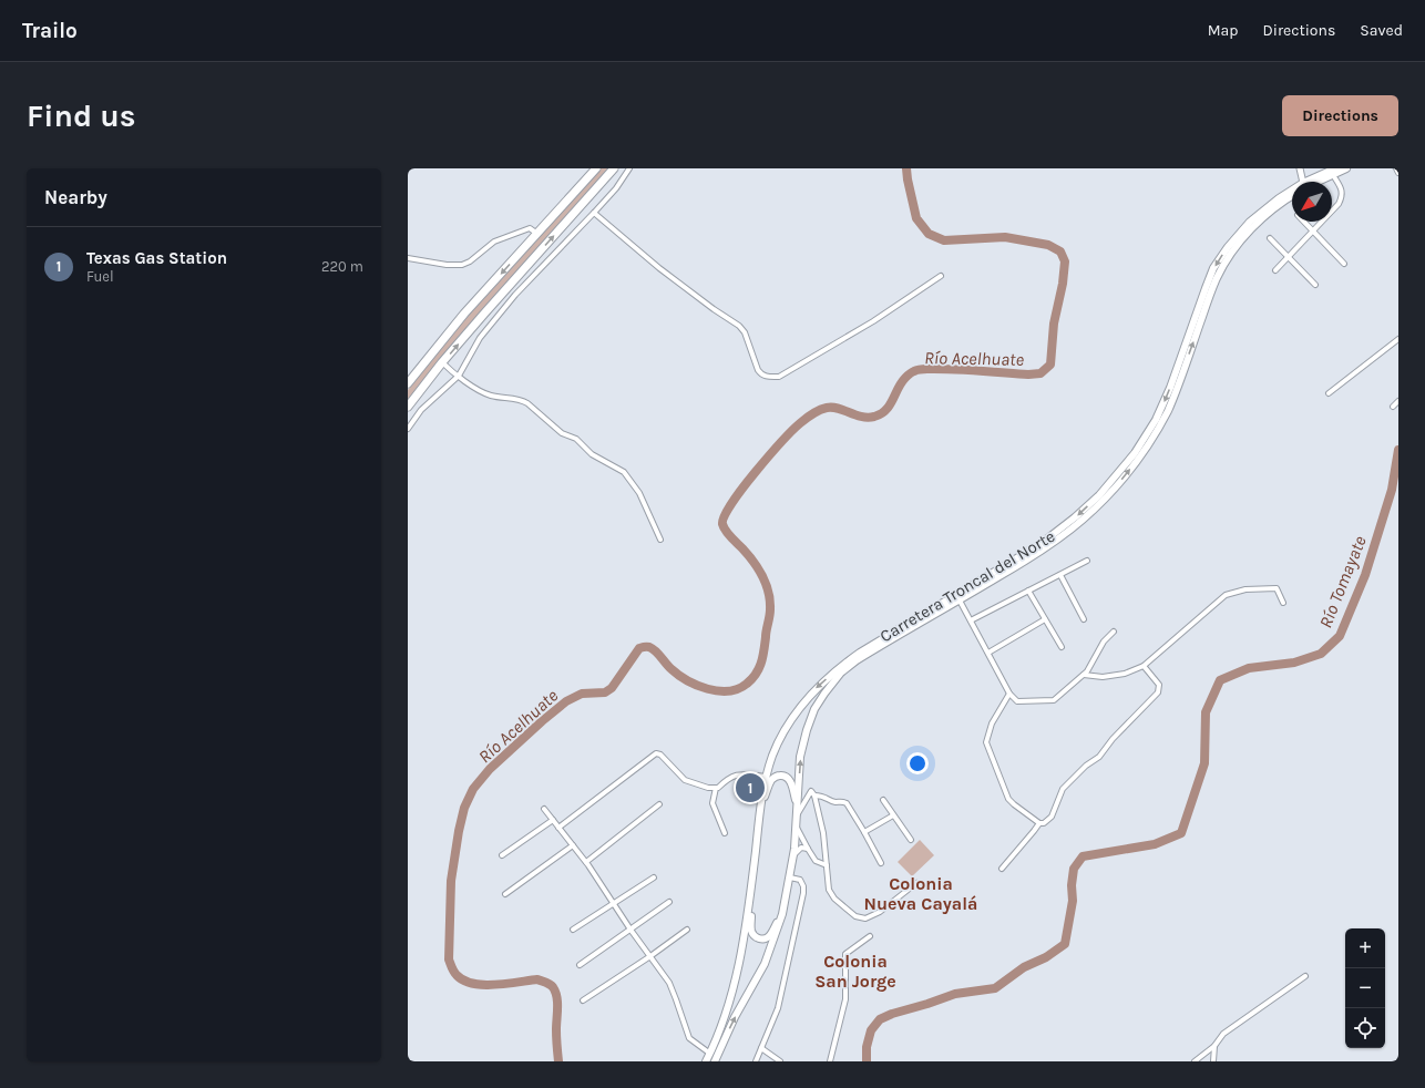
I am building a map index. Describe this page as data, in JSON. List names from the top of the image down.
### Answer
{
  "streets": {
    "main road": ["Carretera Troncal del Norte"]
  },
  "districts": ["Colonia Nueva Cayalá", "Colonia San Jorge"],
  "water": ["Río Acelhuate", "Río Tomayate"],
  "north": "bottom left",
  "page": {
    "header": "Trailo",
    "nav": ["Map", "Directions", "Saved"],
    "buttons": "Directions",
    "title": "Find us",
    "heading": "Nearby",
    "list": [
      {
        "mark": "1",
        "name": "Texas Gas Station",
        "note": "Fuel",
        "value": "220 m"
      }
    ],
    "pins": "1",
    "map_buttons": ["+", "−"]
  }
}
